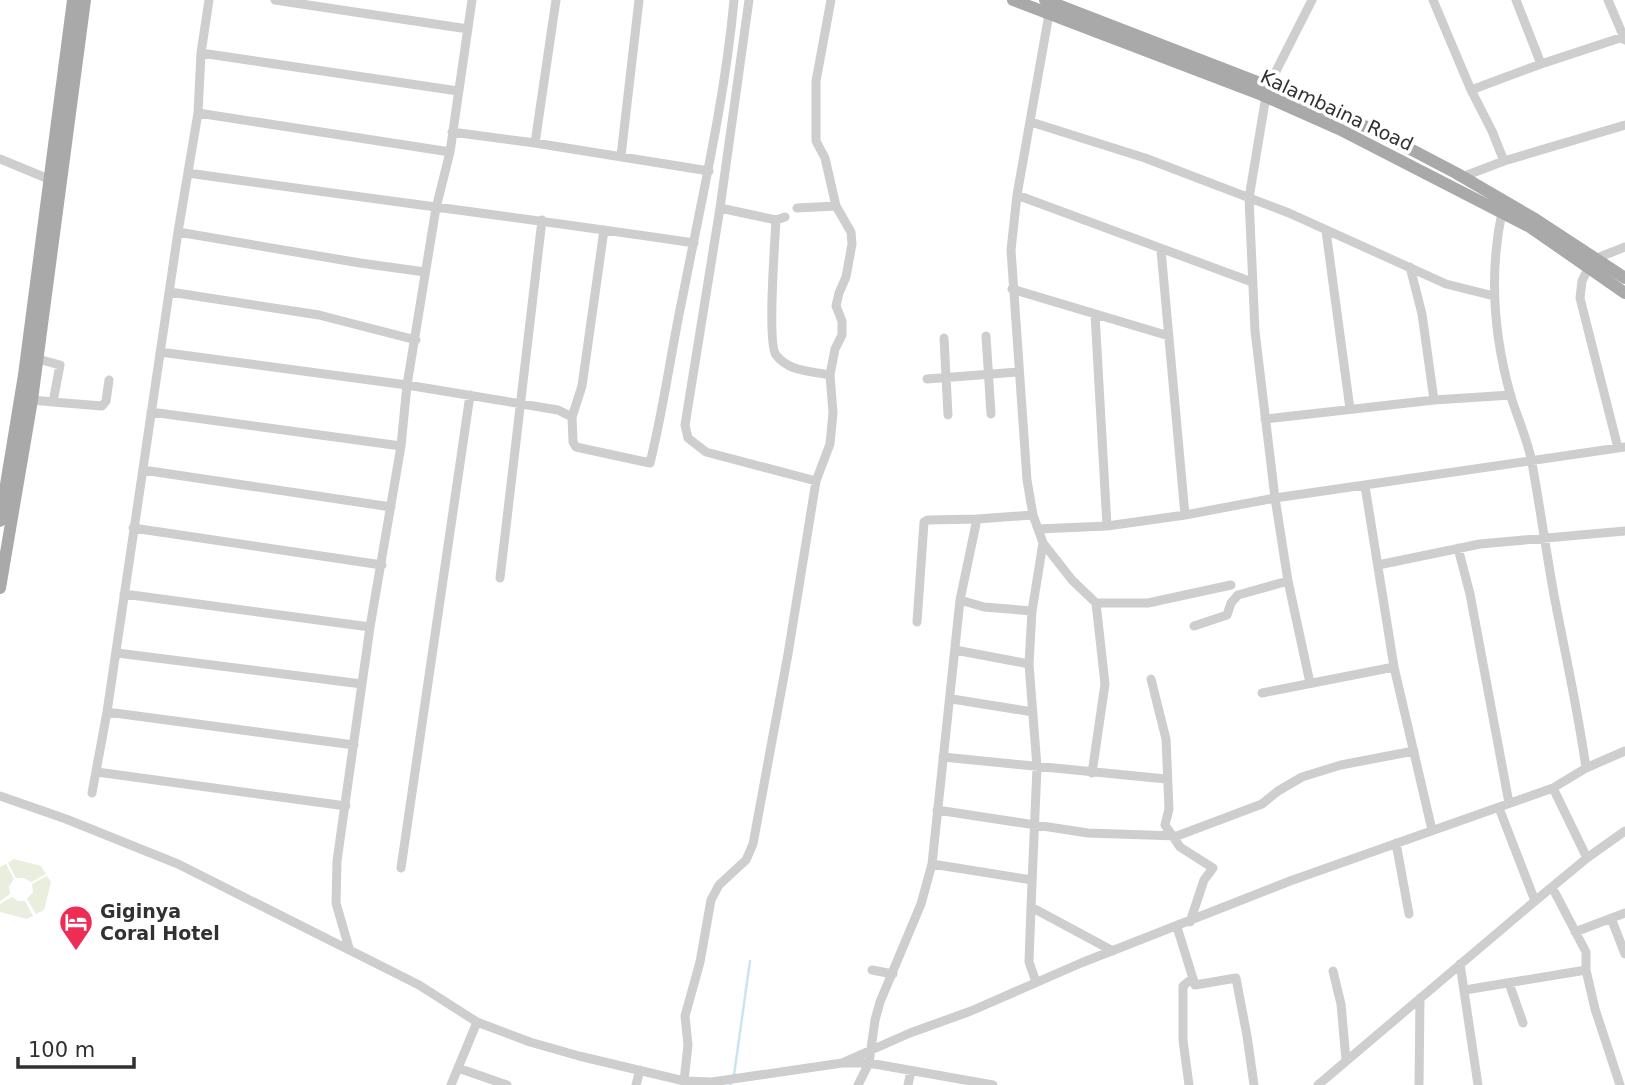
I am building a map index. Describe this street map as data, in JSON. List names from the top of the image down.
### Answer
{
  "streets": {
    "main road": ["Kalambaina Road"]
  },
  "places": {
    "hotel": ["Giginya Coral Hotel"]
  },
  "scale_bar": "100 m"
}
